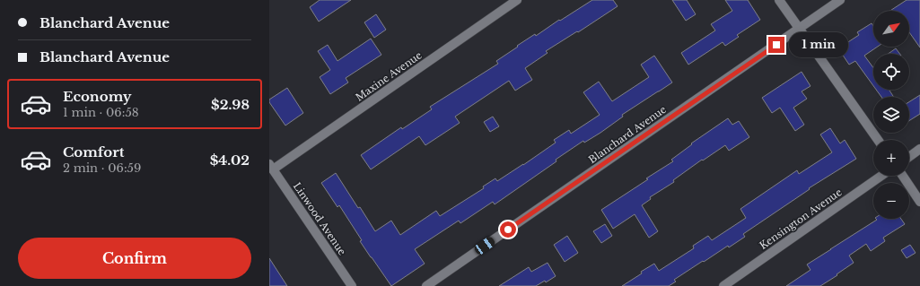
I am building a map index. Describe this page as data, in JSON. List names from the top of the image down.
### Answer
{
  "streets": {
    "street": [
      "Maxine Avenue",
      "Blanchard Avenue",
      "Linwood Avenue",
      "Kensington Avenue"
    ]
  },
  "crossings": [
    ["Maxine Avenue", "Linwood Avenue"]
  ],
  "north": "top right",
  "page": {
    "banner": ["Blanchard Avenue", "Blanchard Avenue"],
    "map_buttons": ["+", "−"],
    "bubble": "1 min",
    "list": [
      {
        "name": "Economy",
        "note": "1 min · 06:58",
        "value": "$2.98"
      },
      {
        "name": "Comfort",
        "note": "2 min · 06:59",
        "value": "$4.02"
      }
    ],
    "buttons": "Confirm"
  }
}
